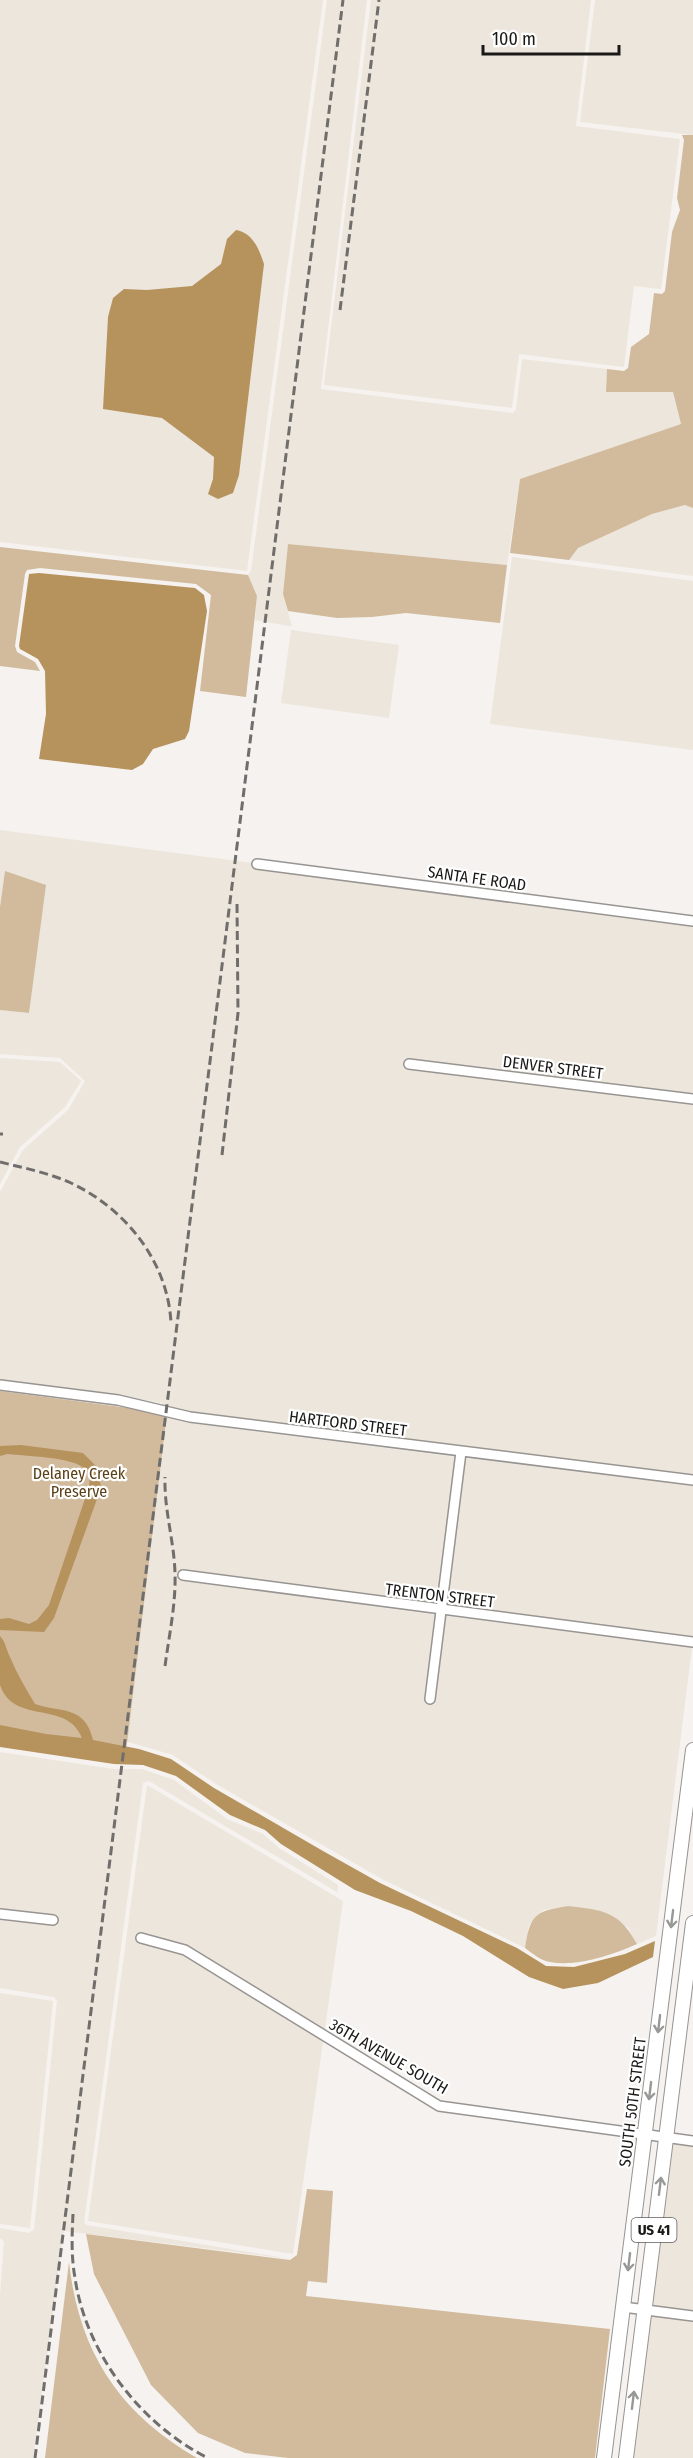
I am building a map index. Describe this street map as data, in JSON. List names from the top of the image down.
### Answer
{
  "streets": {
    "main road": ["SOUTH 50TH STREET", "US 41"],
    "street": [
      "SANTA FE ROAD",
      "DENVER STREET",
      "HARTFORD STREET",
      "TRENTON STREET",
      "36TH AVENUE SOUTH"
    ]
  },
  "crossings": [
    ["36TH AVENUE SOUTH", "SOUTH 50TH STREET"],
    ["36TH AVENUE SOUTH", "US 41"]
  ],
  "parks": ["Delaney Creek Preserve"],
  "scale_bar": "100 m"
}
